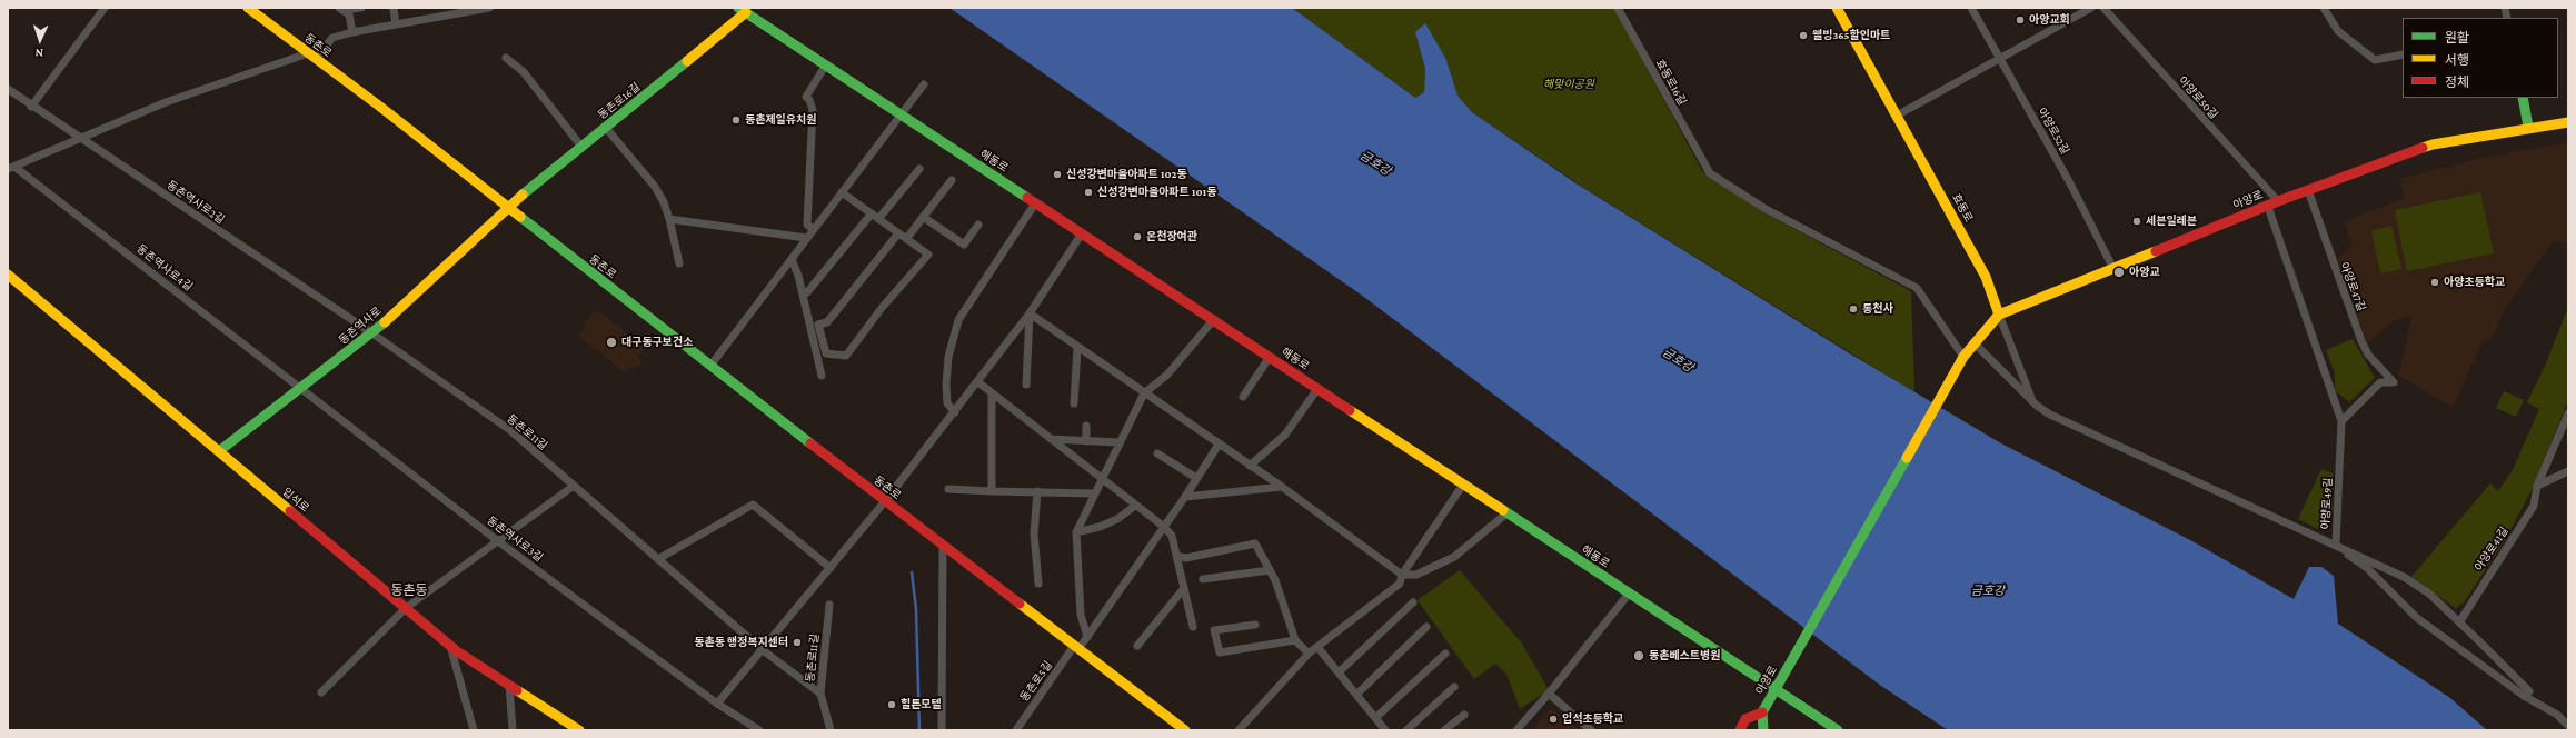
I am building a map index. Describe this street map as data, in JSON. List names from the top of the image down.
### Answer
{
  "streets": {
    "street": [
      "동촌로",
      "효동로16길",
      "아양로50길",
      "동촌로16길",
      "아양로52길",
      "해동로",
      "아양로",
      "동촌역사로2길",
      "효동로",
      "동촌역사로4길",
      "아양로47길",
      "동촌역사로",
      "동촌로11길",
      "입석로",
      "아양로49길",
      "동촌역사로3길",
      "아양로41길",
      "동촌로5길"
    ]
  },
  "crossings": [
    ["동촌로", "동촌로16길"],
    ["동촌로", "동촌역사로"],
    ["동촌로", "동촌로5길"],
    ["효동로16길", "아양로"],
    ["아양로50길", "아양로"],
    ["동촌로16길", "해동로"],
    ["동촌로16길", "동촌역사로"],
    ["아양로52길", "아양로"],
    ["해동로", "아양로"],
    ["아양로", "효동로"],
    ["아양로", "아양로47길"],
    ["아양로", "아양로49길"],
    ["동촌역사로2길", "동촌역사로"],
    ["동촌역사로2길", "동촌로11길"],
    ["동촌역사로4길", "동촌역사로"],
    ["동촌역사로4길", "동촌역사로3길"],
    ["아양로47길", "아양로49길"],
    ["동촌역사로", "동촌로11길"],
    ["동촌역사로", "입석로"],
    ["동촌역사로", "동촌역사로3길"]
  ],
  "districts": ["동촌동"],
  "water": ["금호강"],
  "parks": ["해맞이공원"],
  "places": [
    "아양교회",
    "웰빙365할인마트",
    "동촌제일유치원",
    "신성강변마을아파트 102동",
    "신성강변마을아파트 101동",
    "세븐일레븐",
    "온천장여관",
    "아양교",
    "아양초등학교",
    "통천사",
    "대구동구보건소",
    "동촌동 행정복지센터",
    "동촌베스트병원",
    "힐튼모텔",
    "입석초등학교"
  ],
  "legend": ["원활", "서행", "정체"],
  "north": "bottom"
}
